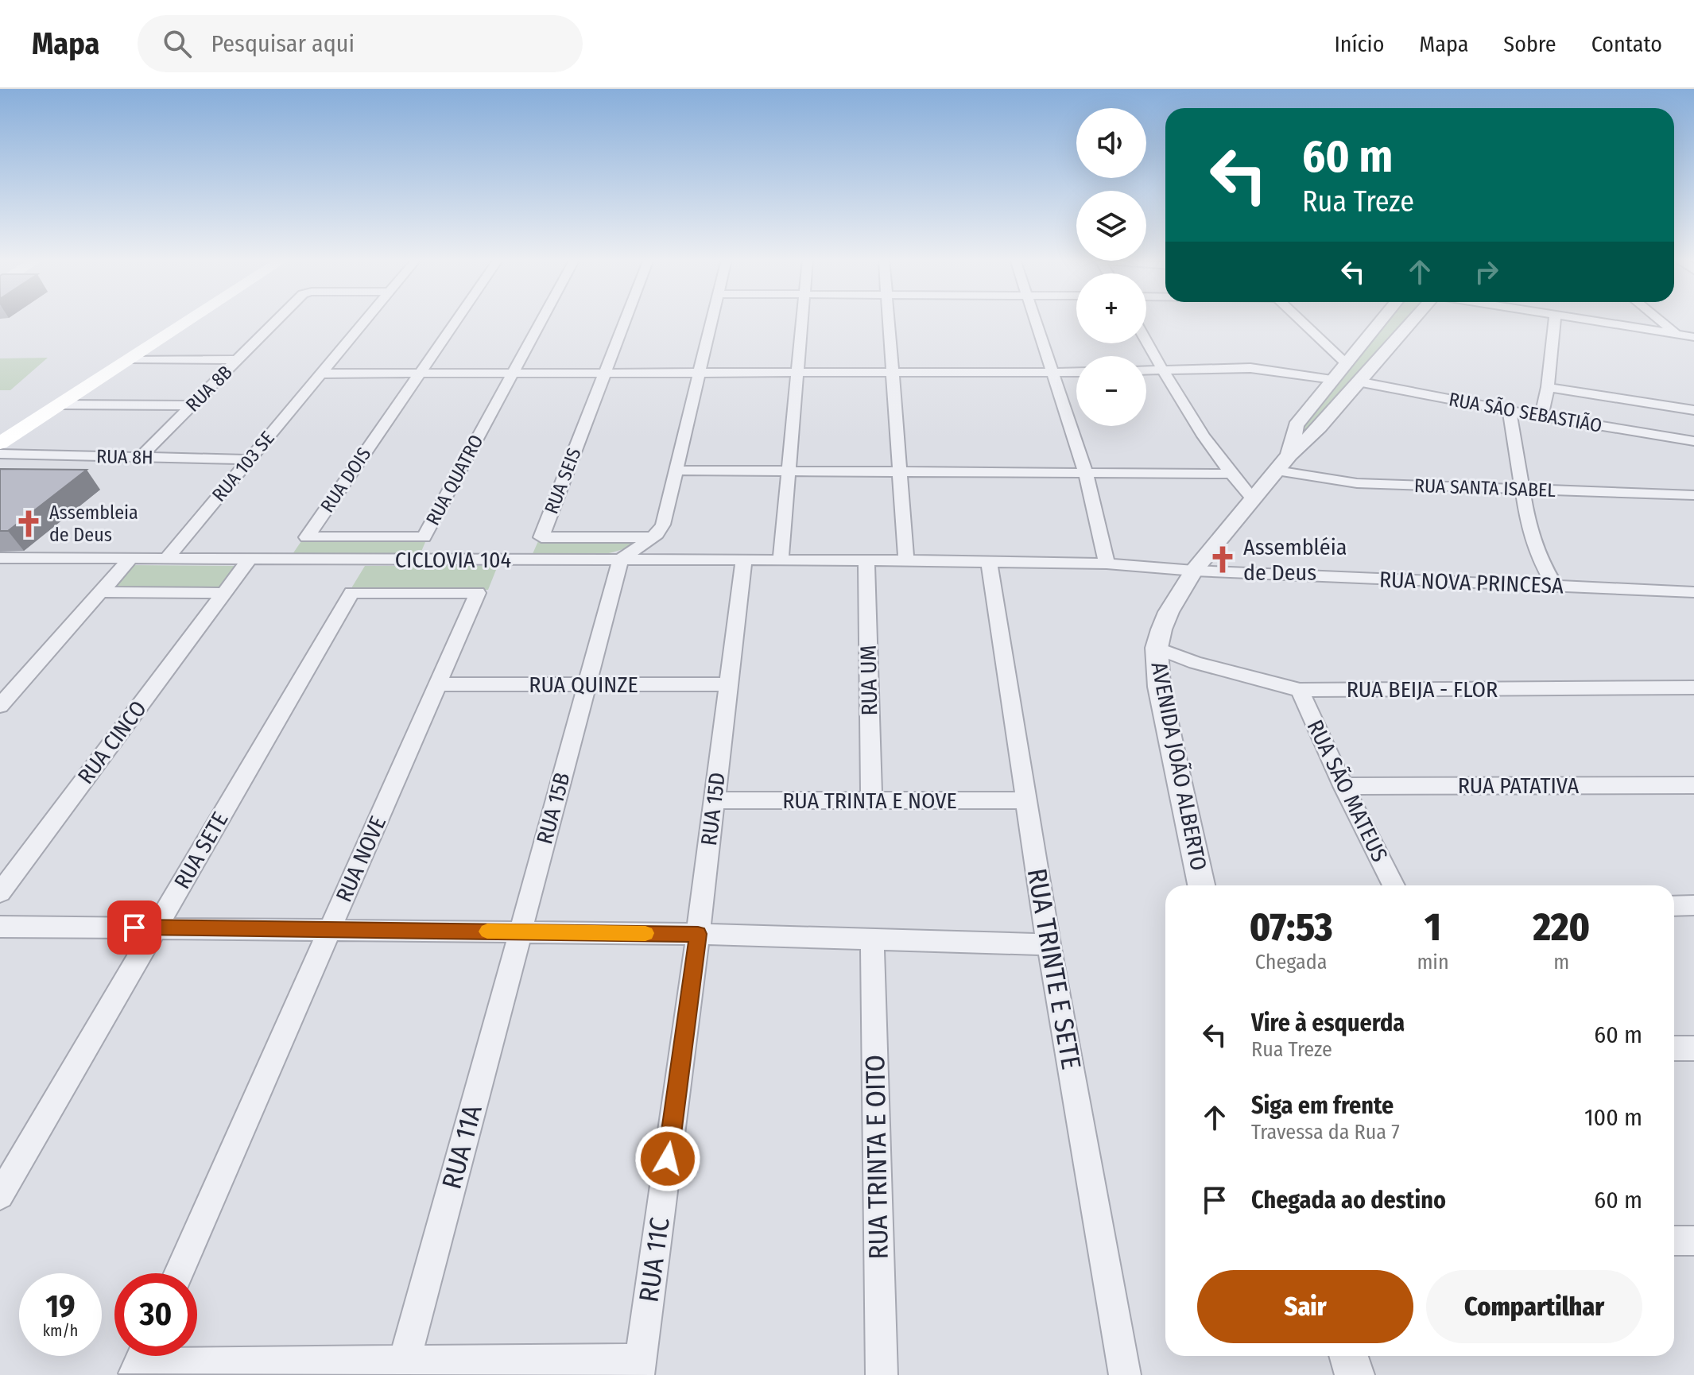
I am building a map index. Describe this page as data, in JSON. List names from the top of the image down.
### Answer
{
  "streets": {
    "street": [
      "RUA 8B",
      "RUA SÃO SEBASTIÃO",
      "RUA 8H",
      "RUA 103 SE",
      "RUA DOIS",
      "RUA QUATRO",
      "RUA SEIS",
      "RUA SANTA ISABEL",
      "CICLOVIA 104",
      "RUA NOVA PRINCESA",
      "RUA UM",
      "RUA QUINZE",
      "RUA BEIJA - FLOR",
      "RUA CINCO",
      "AVENIDA JOÃO ALBERTO",
      "RUA PATATIVA",
      "RUA SÃO MATEUS",
      "RUA TRINTA E NOVE",
      "RUA 15B",
      "RUA 15D",
      "RUA SETE",
      "RUA NOVE",
      "RUA TRINTE E SETE",
      "RUA 11A",
      "RUA TRINTA E OITO",
      "RUA 11C"
    ]
  },
  "crossings": [
    ["RUA 8B", "RUA 8H"],
    ["RUA SÃO SEBASTIÃO", "AVENIDA JOÃO ALBERTO"],
    ["RUA 8H", "RUA 103 SE"],
    ["RUA 103 SE", "CICLOVIA 104"],
    ["RUA DOIS", "RUA QUATRO"],
    ["RUA SANTA ISABEL", "AVENIDA JOÃO ALBERTO"],
    ["CICLOVIA 104", "RUA NOVA PRINCESA"],
    ["CICLOVIA 104", "RUA UM"],
    ["CICLOVIA 104", "RUA CINCO"],
    ["CICLOVIA 104", "RUA 15B"],
    ["CICLOVIA 104", "RUA 15D"],
    ["RUA NOVA PRINCESA", "AVENIDA JOÃO ALBERTO"],
    ["RUA NOVA PRINCESA", "RUA TRINTE E SETE"],
    ["RUA UM", "RUA TRINTA E NOVE"],
    ["RUA QUINZE", "RUA 15B"],
    ["RUA QUINZE", "RUA 15D"],
    ["RUA QUINZE", "RUA NOVE"],
    ["RUA BEIJA - FLOR", "AVENIDA JOÃO ALBERTO"],
    ["RUA BEIJA - FLOR", "RUA SÃO MATEUS"],
    ["RUA PATATIVA", "RUA SÃO MATEUS"],
    ["RUA TRINTA E NOVE", "RUA 15D"],
    ["RUA TRINTA E NOVE", "RUA TRINTE E SETE"],
    ["RUA 15B", "RUA 11A"],
    ["RUA 15D", "RUA 11C"],
    ["RUA SETE", "RUA NOVE"]
  ],
  "places": {
    "church": ["Assembleia de Deus", "Assembléia de Deus"]
  },
  "page": {
    "header": "Mapa",
    "search": "Pesquisar aqui",
    "nav": [
      "Início",
      "Mapa",
      "Sobre",
      "Contato"
    ],
    "map_buttons": ["+", "−"],
    "turn": ["60 m", "Rua Treze"],
    "eta": [
      "07:53",
      "Chegada",
      "1",
      "min",
      "220",
      "m"
    ],
    "list": [
      {
        "name": "Vire à esquerda",
        "note": "Rua Treze",
        "value": "60 m"
      },
      {
        "name": "Siga em frente",
        "note": "Travessa da Rua 7",
        "value": "100 m"
      },
      {
        "name": "Chegada ao destino",
        "value": "60 m"
      }
    ],
    "buttons": ["Sair", "Compartilhar"],
    "speed": "19 km/h",
    "limit": "30"
  }
}
